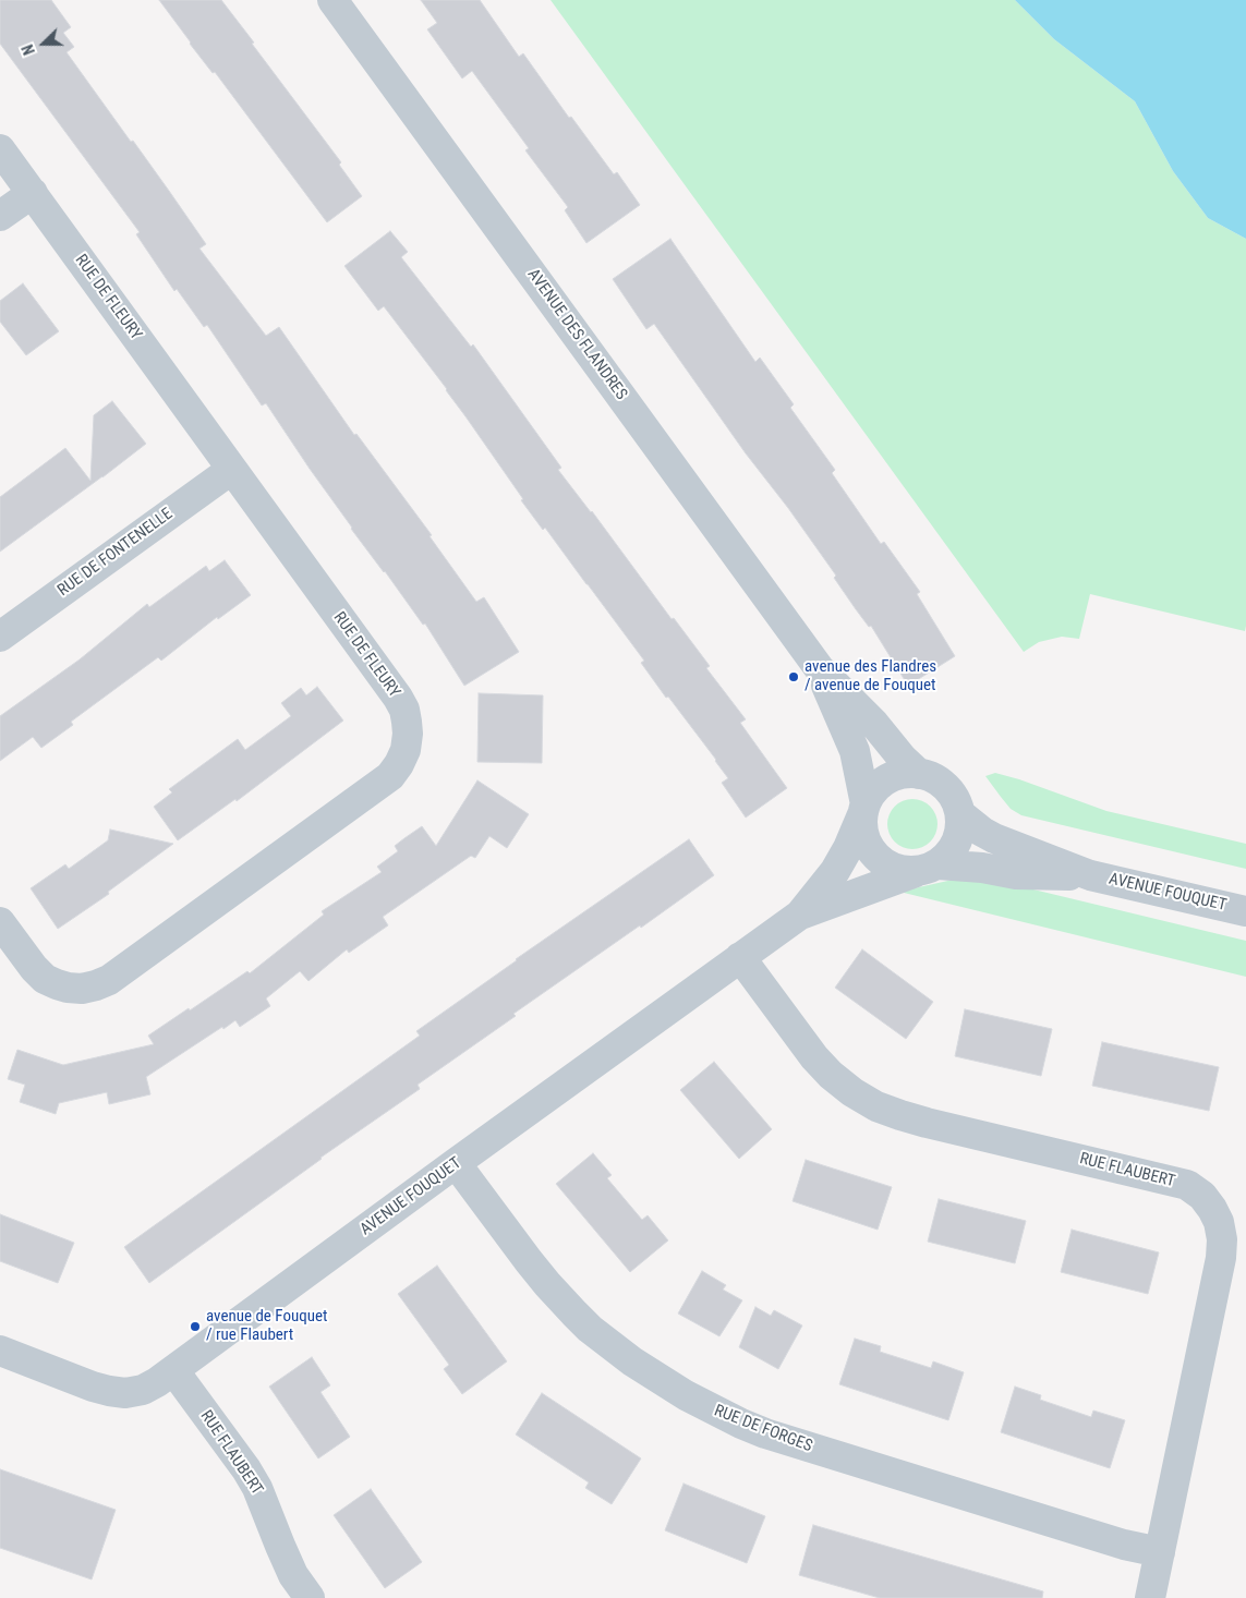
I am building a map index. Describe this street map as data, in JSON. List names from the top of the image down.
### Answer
{
  "streets": {
    "street": [
      "RUE DE FLEURY",
      "AVENUE DES FLANDRES",
      "RUE DE FONTENELLE",
      "AVENUE FOUQUET",
      "RUE FLAUBERT",
      "RUE DE FORGES"
    ]
  },
  "crossings": [
    ["RUE DE FLEURY", "RUE DE FONTENELLE"],
    ["AVENUE DES FLANDRES", "AVENUE FOUQUET"],
    ["AVENUE FOUQUET", "RUE FLAUBERT"],
    ["AVENUE FOUQUET", "RUE DE FORGES"],
    ["RUE FLAUBERT", "RUE DE FORGES"]
  ],
  "places": ["avenue des Flandres / avenue de Fouquet", "avenue de Fouquet / rue Flaubert"],
  "north": "left"
}
